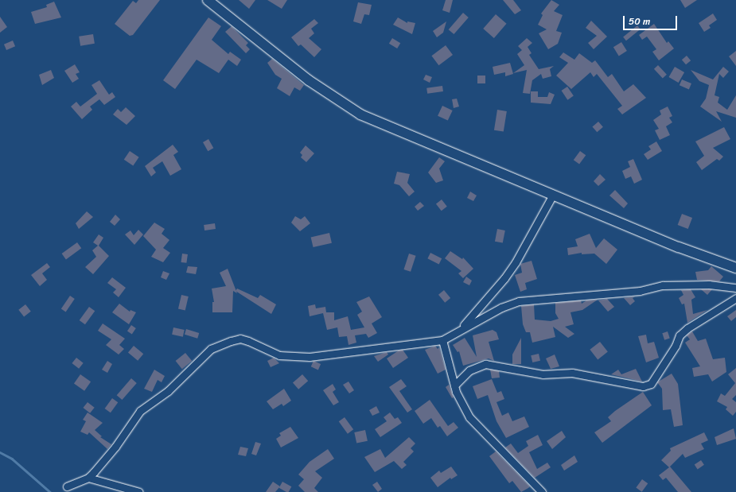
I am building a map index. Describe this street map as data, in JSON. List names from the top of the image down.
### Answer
{
  "scale_bar": "50 m"
}
